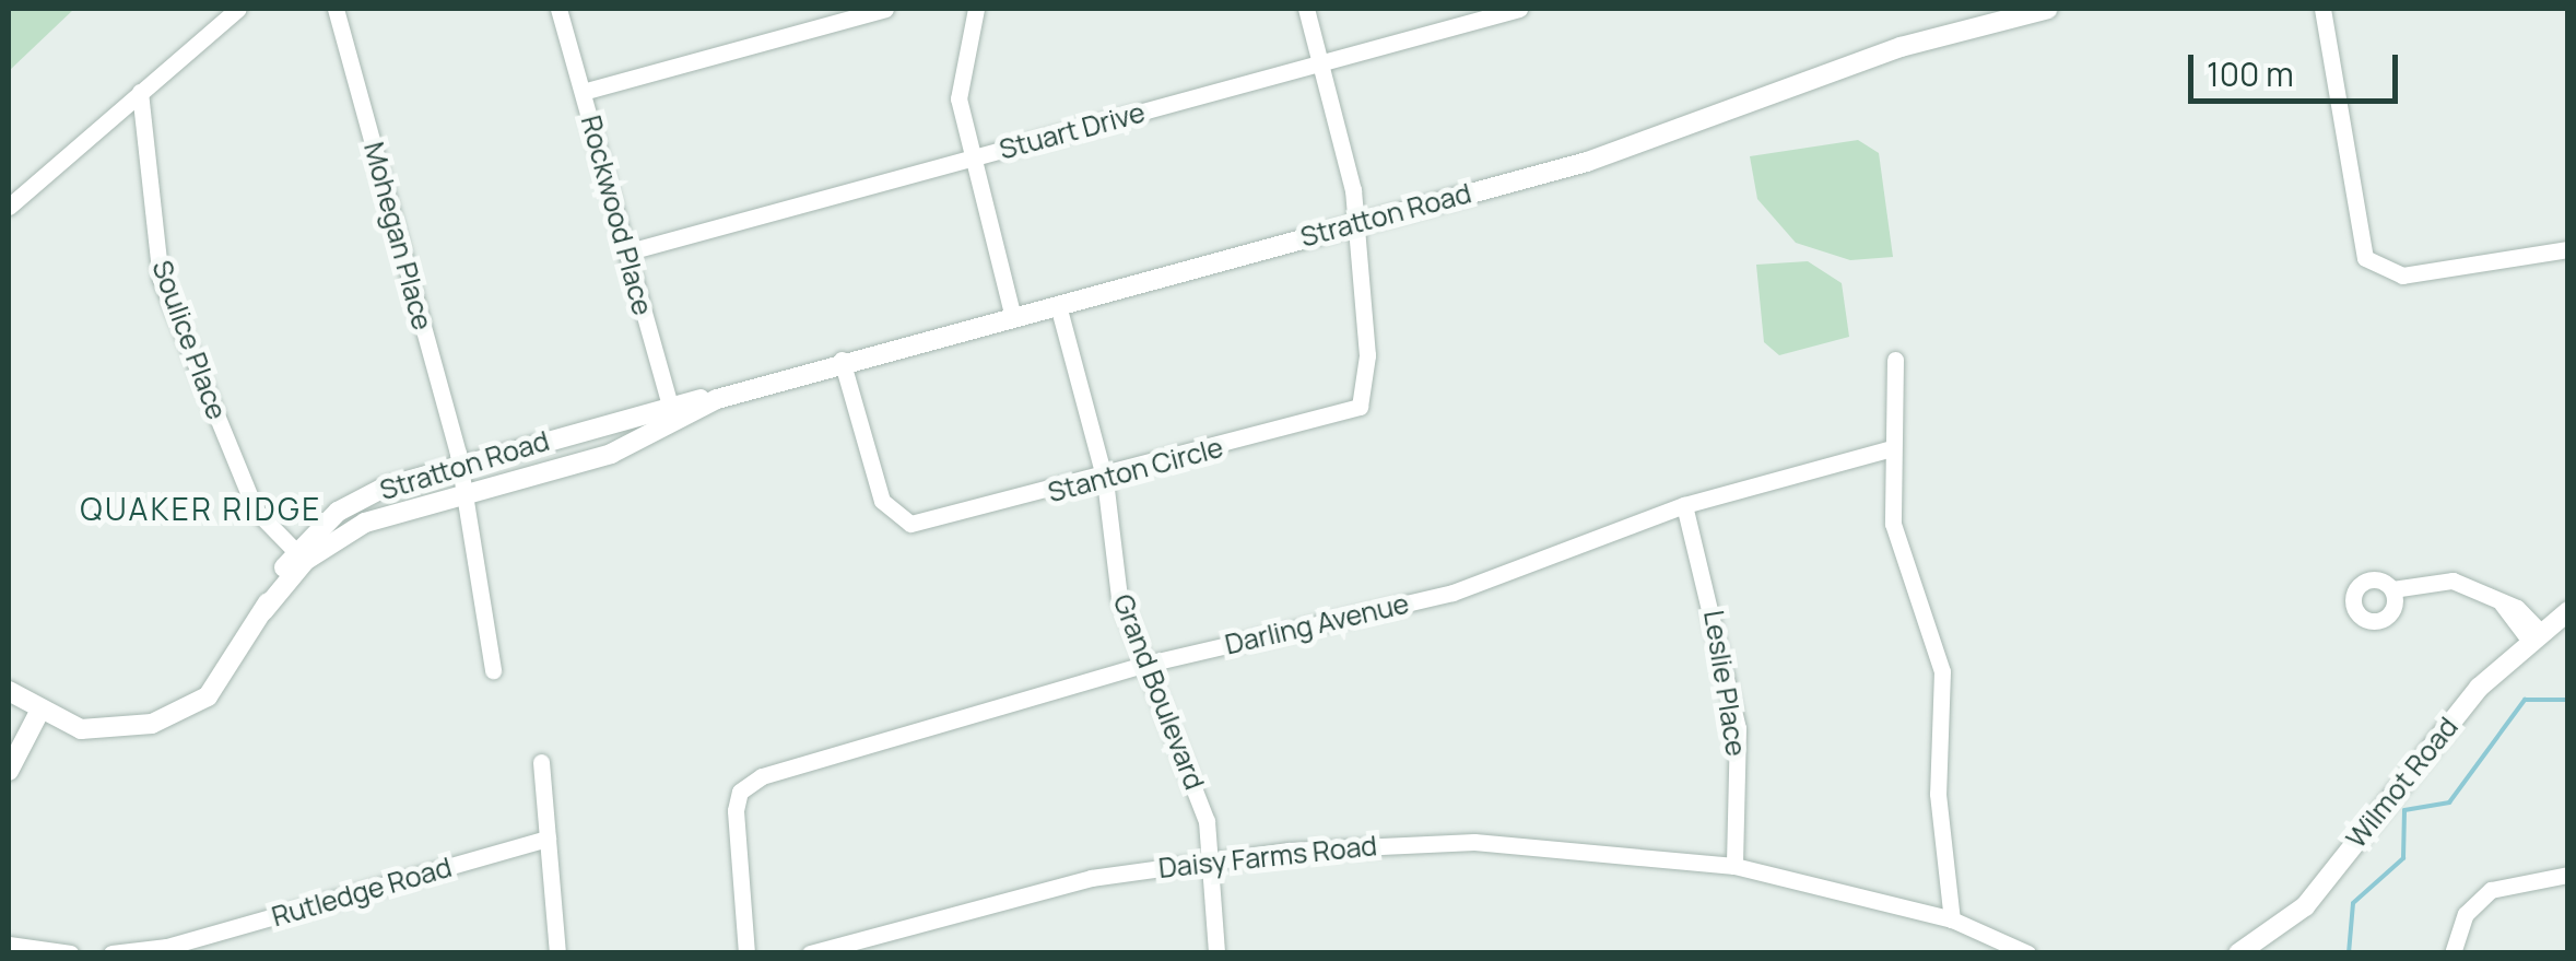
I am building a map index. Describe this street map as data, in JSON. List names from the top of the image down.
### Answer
{
  "streets": {
    "street": [
      "Stuart Drive",
      "Rockwood Place",
      "Stratton Road",
      "Mohegan Place",
      "Soulice Place",
      "Stanton Circle",
      "Darling Avenue",
      "Leslie Place",
      "Grand Boulevard",
      "Wilmot Road",
      "Daisy Farms Road",
      "Rutledge Road"
    ]
  },
  "crossings": [
    ["Stuart Drive", "Rockwood Place"],
    ["Rockwood Place", "Stratton Road"],
    ["Stratton Road", "Mohegan Place"],
    ["Stratton Road", "Soulice Place"],
    ["Stratton Road", "Stanton Circle"],
    ["Stratton Road", "Grand Boulevard"],
    ["Stanton Circle", "Grand Boulevard"],
    ["Darling Avenue", "Leslie Place"],
    ["Darling Avenue", "Grand Boulevard"],
    ["Leslie Place", "Daisy Farms Road"],
    ["Grand Boulevard", "Daisy Farms Road"]
  ],
  "districts": ["QUAKER RIDGE"],
  "scale_bar": "100 m"
}
